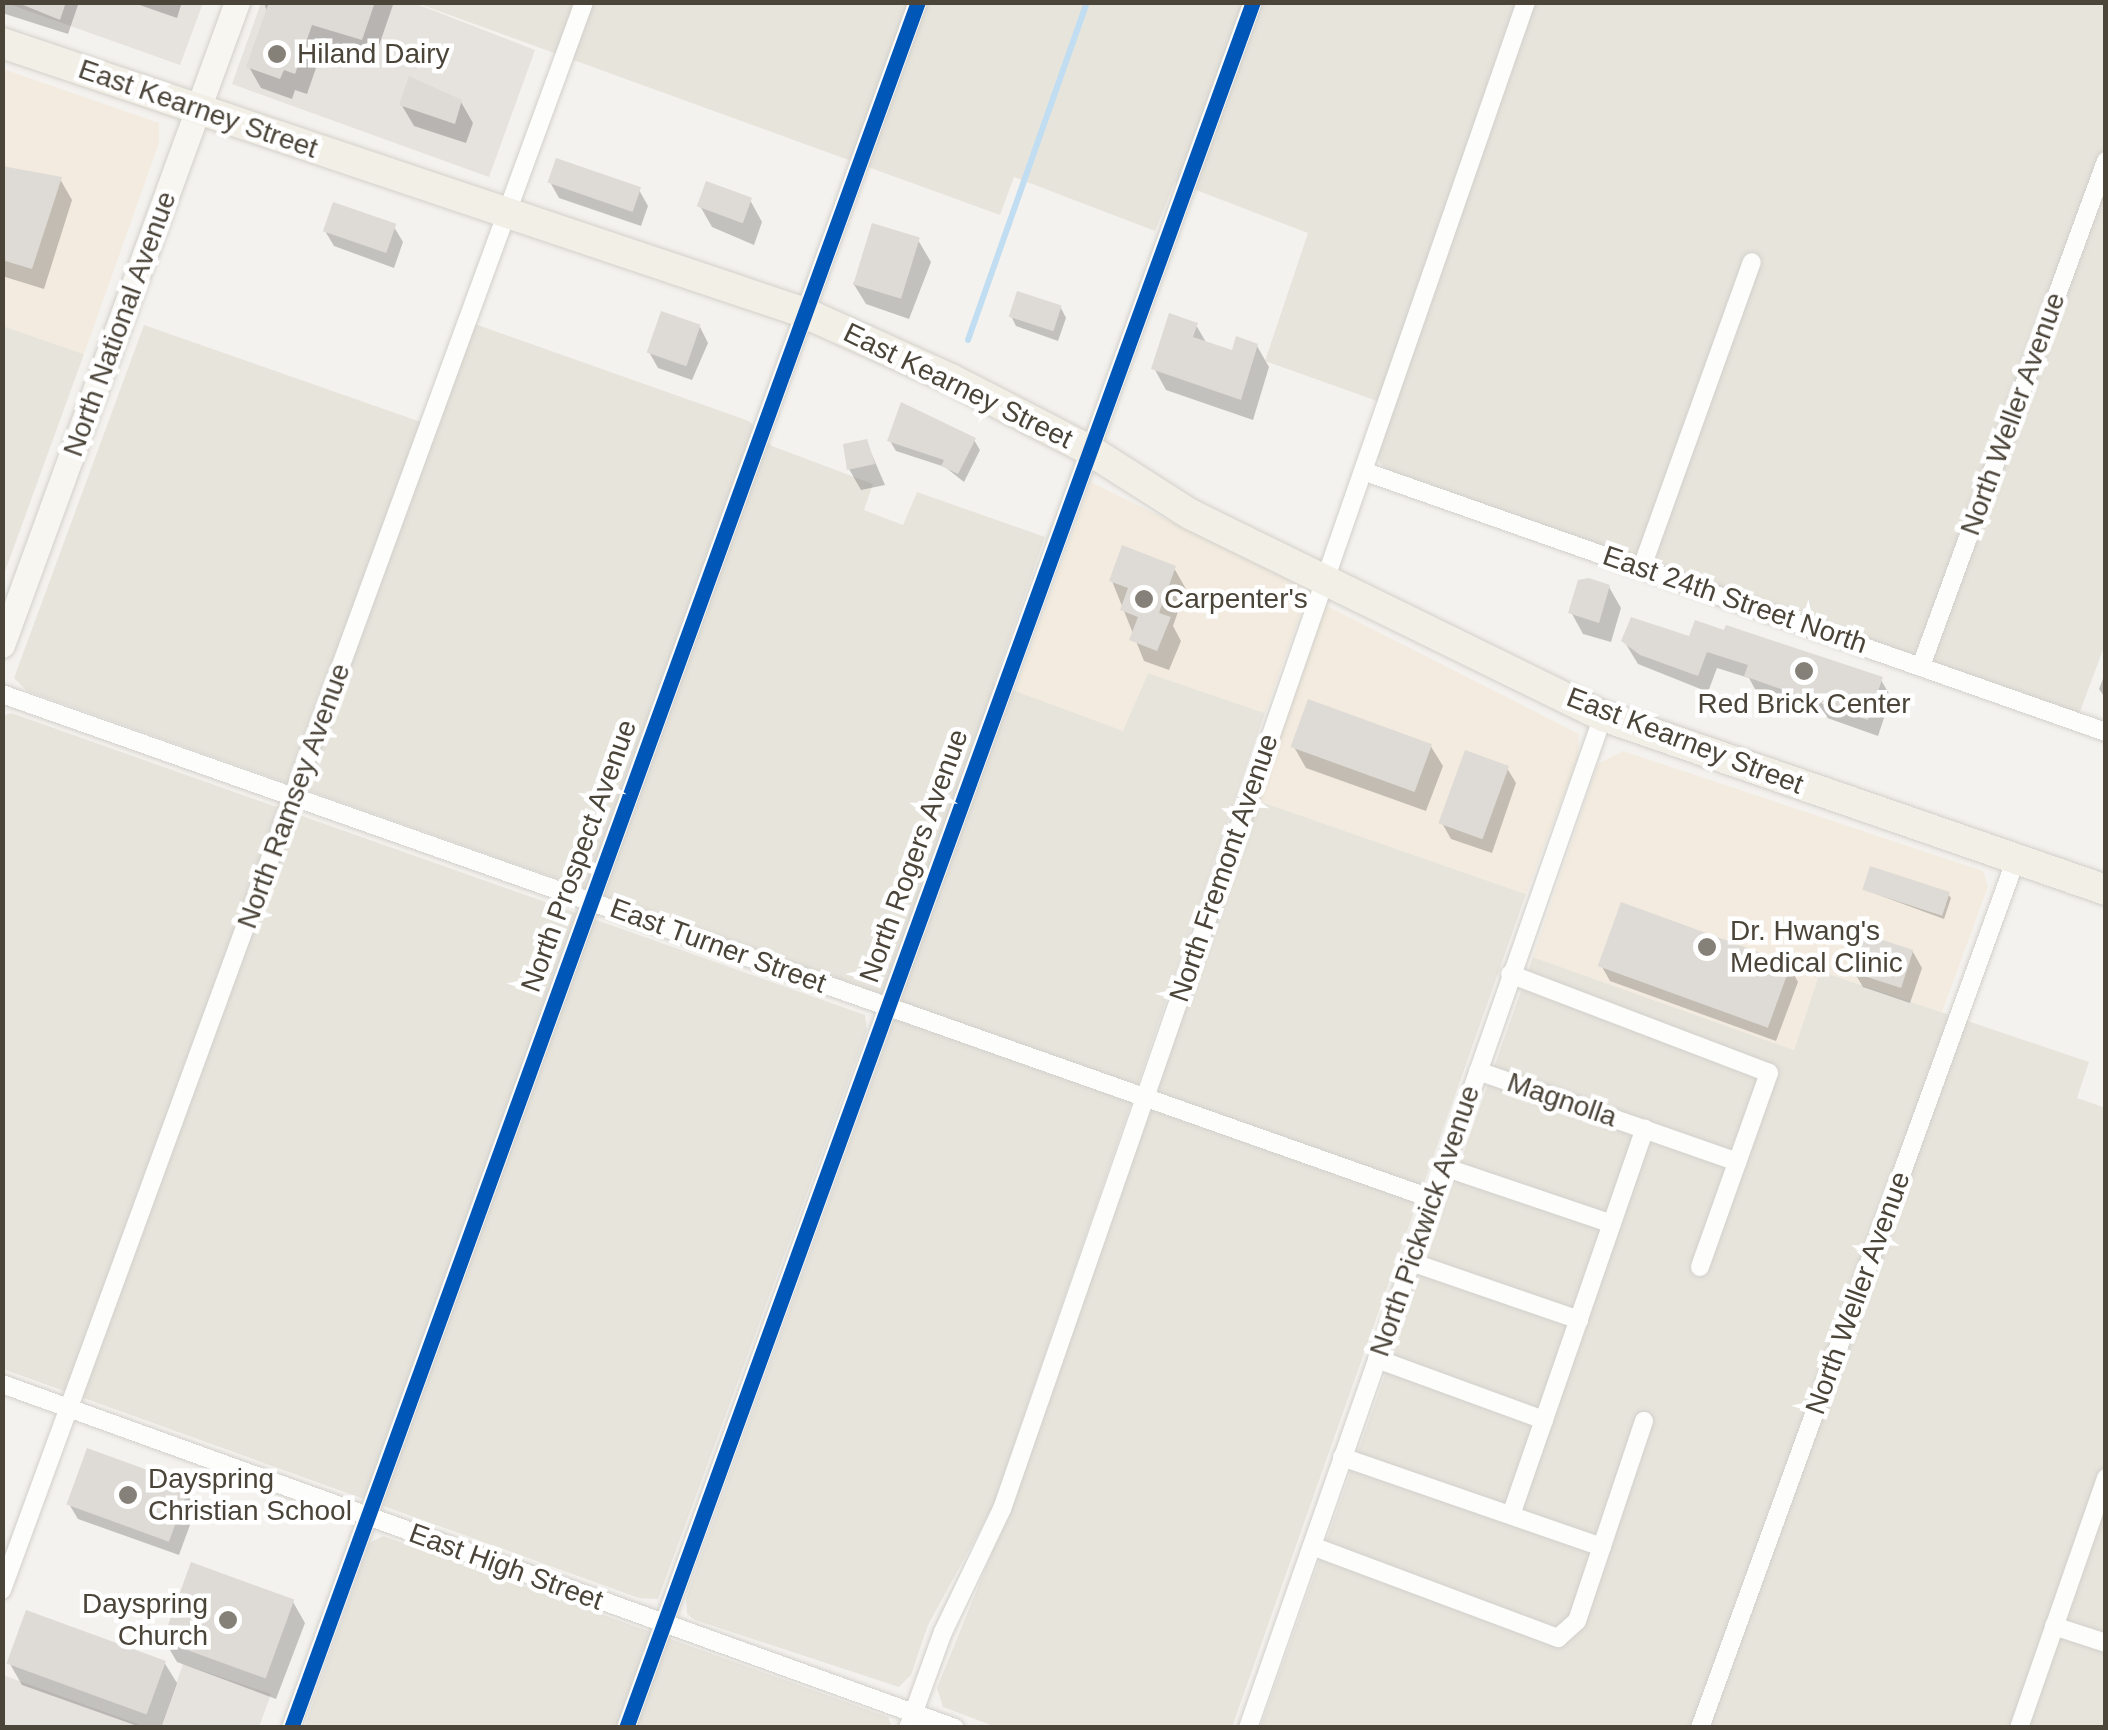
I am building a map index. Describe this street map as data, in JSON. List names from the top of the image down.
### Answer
{
  "streets": {
    "main road": ["East Kearney Street", "North National Avenue"],
    "street": [
      "North Weller Avenue",
      "East 24th Street North",
      "North Ramsey Avenue",
      "North Prospect Avenue",
      "North Rogers Avenue",
      "North Fremont Avenue",
      "East Turner Street",
      "Magnolla",
      "North Pickwick Avenue",
      "East High Street"
    ]
  },
  "crossings": [
    ["East Kearney Street", "North National Avenue"],
    ["East Kearney Street", "North Weller Avenue"],
    ["East Kearney Street", "North Ramsey Avenue"],
    ["East Kearney Street", "North Prospect Avenue"],
    ["East Kearney Street", "North Rogers Avenue"],
    ["East Kearney Street", "North Fremont Avenue"],
    ["East Kearney Street", "North Pickwick Avenue"],
    ["North Weller Avenue", "East 24th Street North"],
    ["East 24th Street North", "North Fremont Avenue"],
    ["North Ramsey Avenue", "East Turner Street"],
    ["North Ramsey Avenue", "East High Street"],
    ["North Prospect Avenue", "East Turner Street"],
    ["North Prospect Avenue", "East High Street"],
    ["North Rogers Avenue", "East Turner Street"],
    ["North Rogers Avenue", "East High Street"],
    ["North Fremont Avenue", "East Turner Street"],
    ["North Fremont Avenue", "East High Street"],
    ["East Turner Street", "North Pickwick Avenue"],
    ["Magnolla", "North Pickwick Avenue"]
  ],
  "places": [
    "Hiland Dairy",
    "Carpenter's",
    "Red Brick Center",
    "Dr. Hwang's Medical Clinic",
    "Dayspring Christian School",
    "Dayspring Church"
  ]
}
